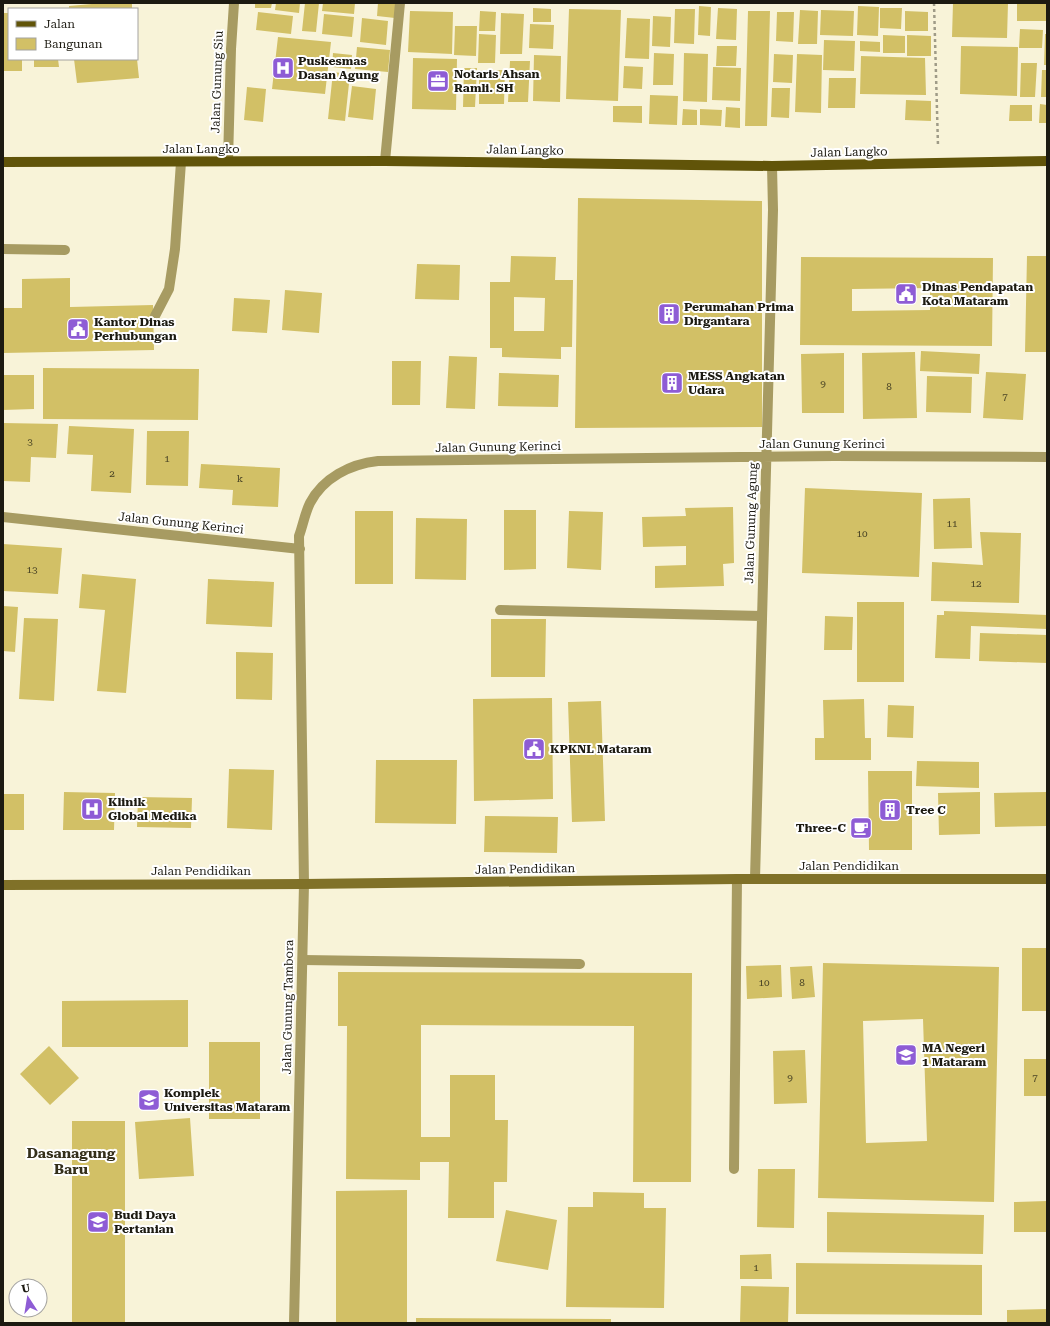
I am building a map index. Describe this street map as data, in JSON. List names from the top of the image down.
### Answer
{
  "streets": {
    "main road": ["Jalan Langko", "Jalan Pendidikan"],
    "street": [
      "Jalan Gunung Siu",
      "Jalan Gunung Kerinci",
      "Jalan Gunung Agung",
      "Jalan Gunung Tambora"
    ]
  },
  "crossings": [
    ["Jalan Gunung Siu", "Jalan Langko"],
    ["Jalan Langko", "Jalan Gunung Agung"],
    ["Jalan Gunung Kerinci", "Jalan Gunung Agung"],
    ["Jalan Gunung Kerinci", "Jalan Gunung Tambora"],
    ["Jalan Gunung Agung", "Jalan Pendidikan"],
    ["Jalan Pendidikan", "Jalan Gunung Tambora"]
  ],
  "districts": ["Dasanagung Baru"],
  "places": {
    "hospital": ["Puskesmas Dasan Agung", "Klinik Global Medika"],
    "office": ["Notaris Ahsan Ramli. SH"],
    "public building": ["Dinas Pendapatan Kota Mataram", "Kantor Dinas Perhubungan", "KPKNL Mataram"],
    "building": ["Perumahan Prima Dirgantara", "MESS Angkatan Udara", "Tree C"],
    "cafe": ["Three-C"],
    "school or university": ["MA Negeri 1 Mataram", "Komplek Universitas Mataram", "Budi Daya Pertanian"]
  },
  "house_numbers": [
    "9",
    "8",
    "7",
    "3",
    "1",
    "2",
    "k",
    "11",
    "10",
    "13",
    "12",
    "10",
    "8",
    "9",
    "7",
    "1"
  ],
  "legend": ["Jalan", "Bangunan"],
  "north": "top"
}
